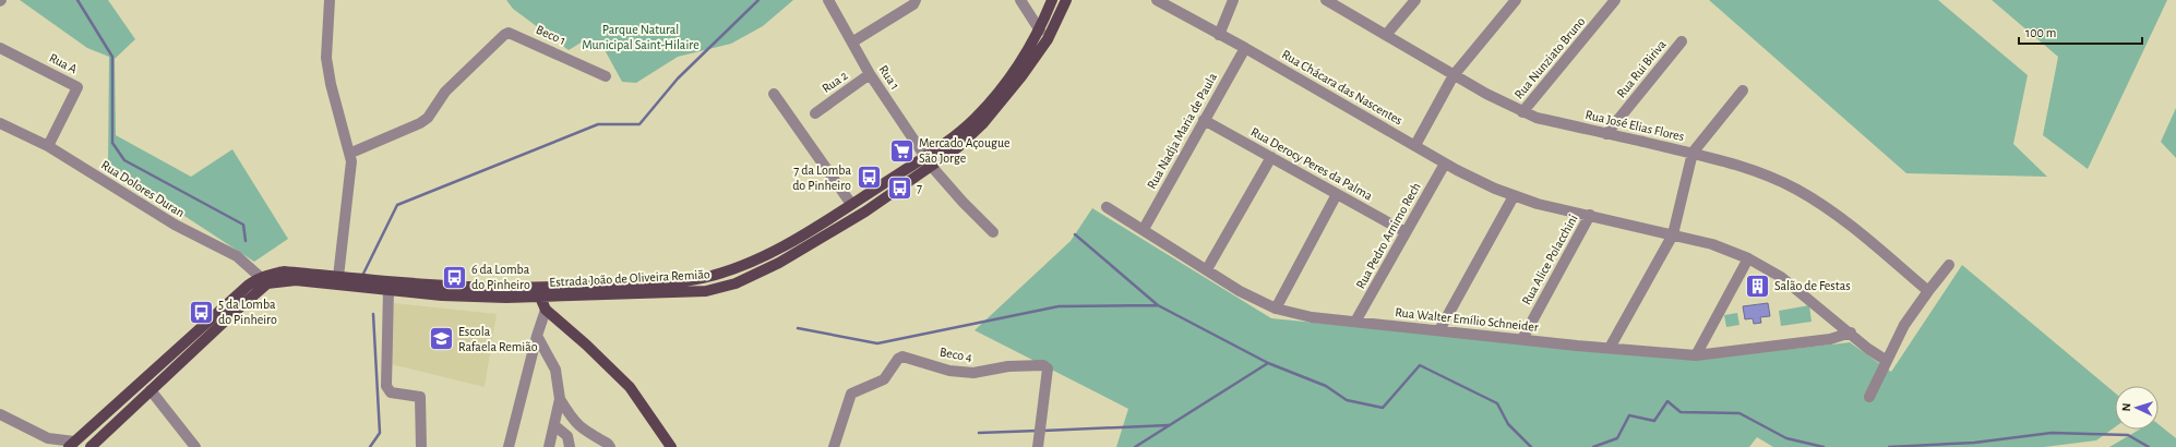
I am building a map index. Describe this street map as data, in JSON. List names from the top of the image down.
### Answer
{
  "streets": {
    "main road": ["Estrada João de Oliveira Remião"],
    "street": [
      "Beco 1",
      "Rua Nunziato Bruno",
      "Rua A",
      "Rua Rui Biriva",
      "Rua 1",
      "Rua 2",
      "Rua Chácara das Nascentes",
      "Rua José Elias Flores",
      "Rua Nadja Maria de Paula",
      "Rua Derocy Peres da Palma",
      "Rua Dolores Duran",
      "Rua Pedro Arnimo Rech",
      "Rua Alice Polacchini",
      "Rua Walter Emílio Schneider",
      "Beco 4"
    ]
  },
  "crossings": [
    ["Rua Nunziato Bruno", "Rua José Elias Flores"],
    ["Rua A", "Rua Dolores Duran"],
    ["Rua Rui Biriva", "Rua José Elias Flores"],
    ["Rua 1", "Rua 2"],
    ["Rua 1", "Estrada João de Oliveira Remião"],
    ["Rua Chácara das Nascentes", "Rua Nadja Maria de Paula"],
    ["Rua Chácara das Nascentes", "Rua Pedro Arnimo Rech"],
    ["Rua Chácara das Nascentes", "Rua Alice Polacchini"],
    ["Rua Chácara das Nascentes", "Rua Walter Emílio Schneider"],
    ["Rua Nadja Maria de Paula", "Rua Derocy Peres da Palma"],
    ["Rua Nadja Maria de Paula", "Rua Walter Emílio Schneider"],
    ["Rua Derocy Peres da Palma", "Rua Pedro Arnimo Rech"],
    ["Rua Dolores Duran", "Estrada João de Oliveira Remião"],
    ["Rua Pedro Arnimo Rech", "Rua Walter Emílio Schneider"],
    ["Rua Alice Polacchini", "Rua Walter Emílio Schneider"]
  ],
  "parks": ["Parque Natural Municipal Saint-Hilaire"],
  "places": {
    "supermarket": ["Mercado Açougue São Jorge"],
    "bus stop": [
      "7 da Lomba do Pinheiro",
      "7",
      "6 da Lomba do Pinheiro",
      "5 da Lomba do Pinheiro"
    ],
    "building": ["Salão de Festas"],
    "school or university": ["Escola Rafaela Remião"]
  },
  "scale_bar": "100 m",
  "north": "left"
}
